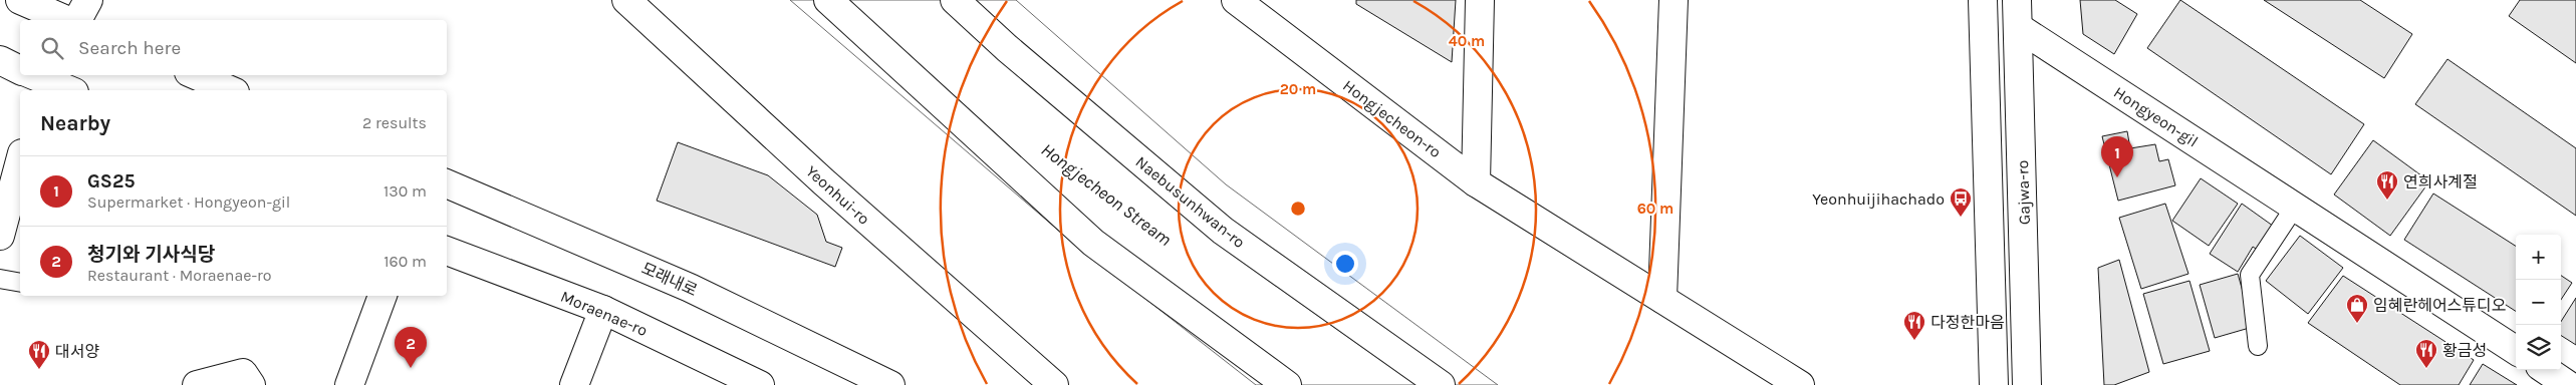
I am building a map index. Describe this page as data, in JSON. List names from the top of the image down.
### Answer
{
  "streets": {
    "main road": [
      "Hongyeon-gil",
      "Hongjecheon-ro",
      "Gajwa-ro",
      "Yeonhui-ro",
      "Naebusunhwan-ro",
      "모래내로",
      "Moraenae-ro"
    ]
  },
  "crossings": [
    ["Hongyeon-gil", "Gajwa-ro"]
  ],
  "water": ["Hongjecheon Stream"],
  "places": {
    "restaurant": [
      "연희사계절",
      "다정한마음",
      "황금성",
      "대서양"
    ],
    "bus stop": ["Yeonhuijihachado"],
    "shop": ["임혜란헤어스튜디오"]
  },
  "page": {
    "search": "Search here",
    "heading": ["Nearby", "2 results"],
    "pins": ["1", "2"],
    "list": [
      {
        "mark": "1",
        "name": "GS25",
        "note": "Supermarket · Hongyeon-gil",
        "value": "130 m"
      },
      {
        "mark": "2",
        "name": "청기와 기사식당",
        "note": "Restaurant · Moraenae-ro",
        "value": "160 m"
      }
    ],
    "map_buttons": ["+", "−"]
  },
  "rings": ["40 m", "20 m", "60 m"]
}
